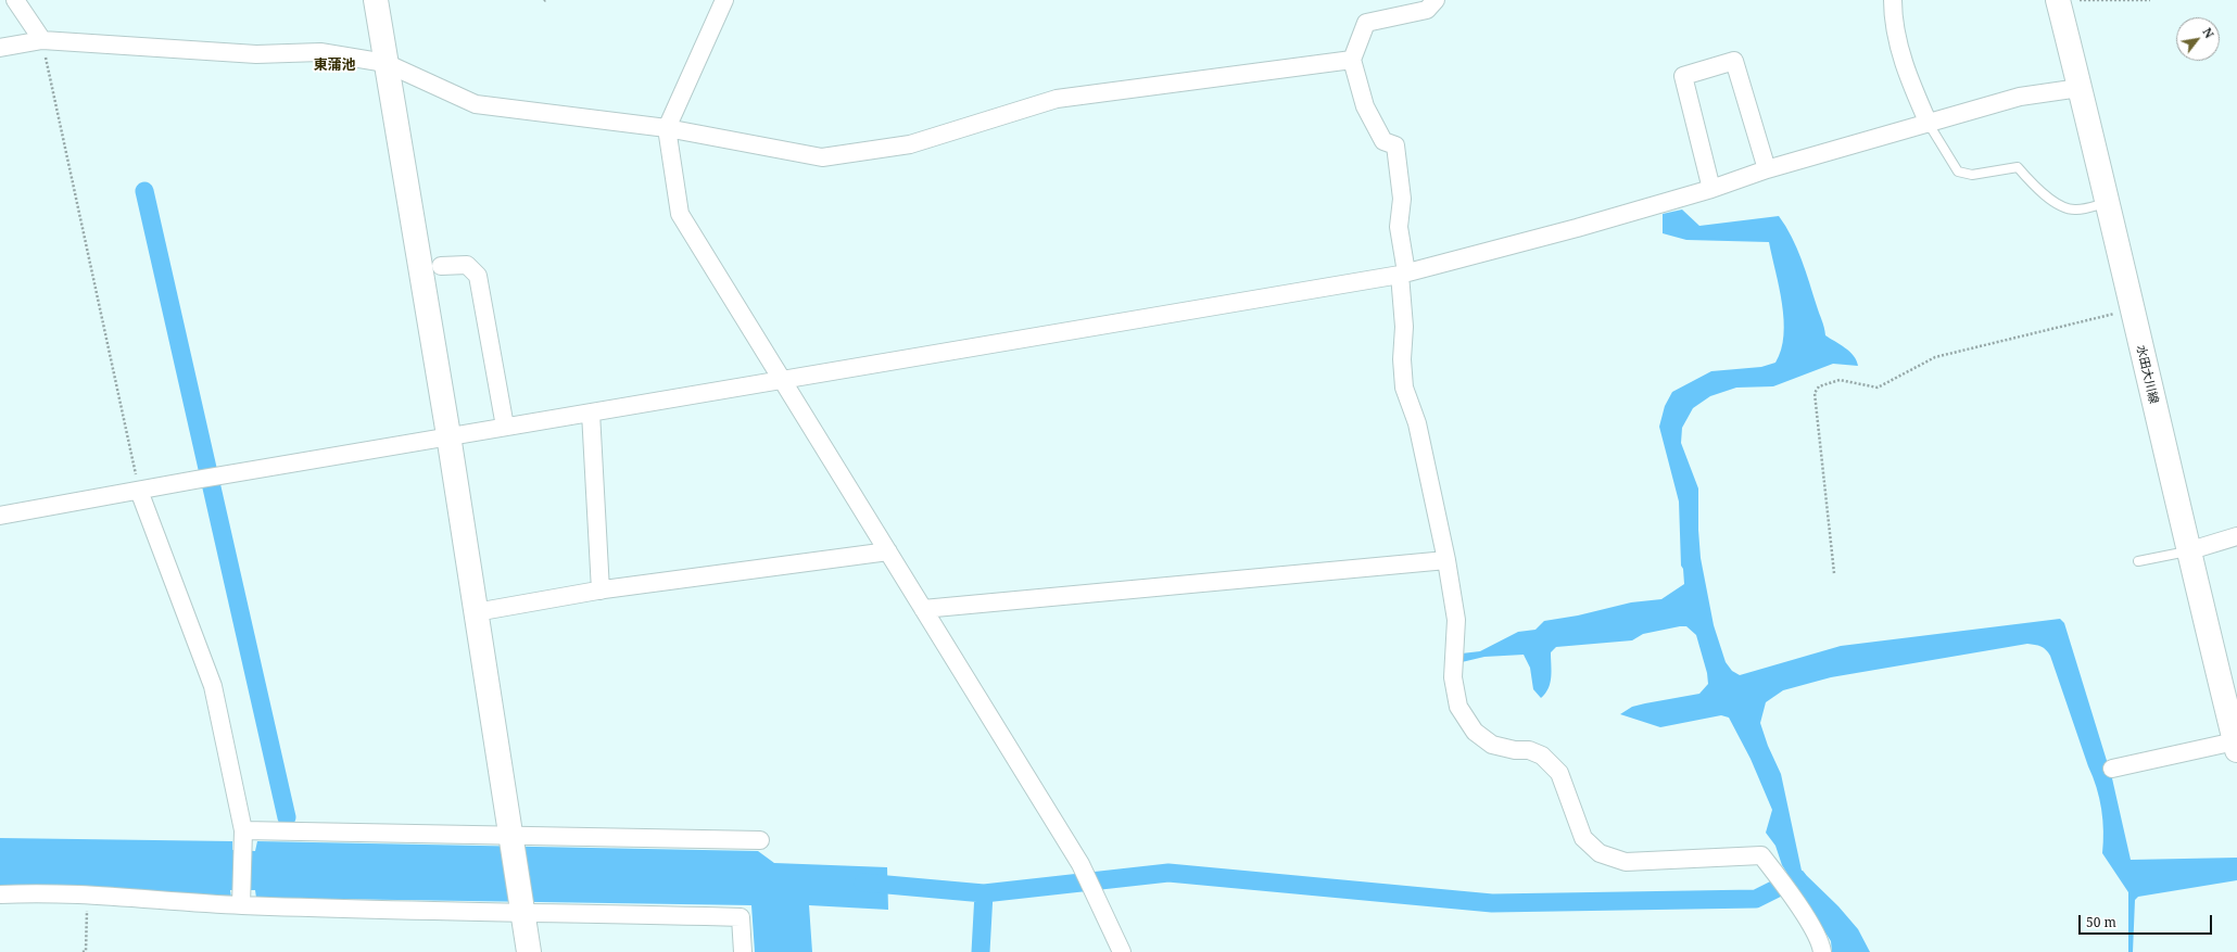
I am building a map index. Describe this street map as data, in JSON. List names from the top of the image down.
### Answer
{
  "streets": {
    "street": ["水田大川線"]
  },
  "districts": ["東蒲池"],
  "scale_bar": "50 m",
  "north": "top right"
}
